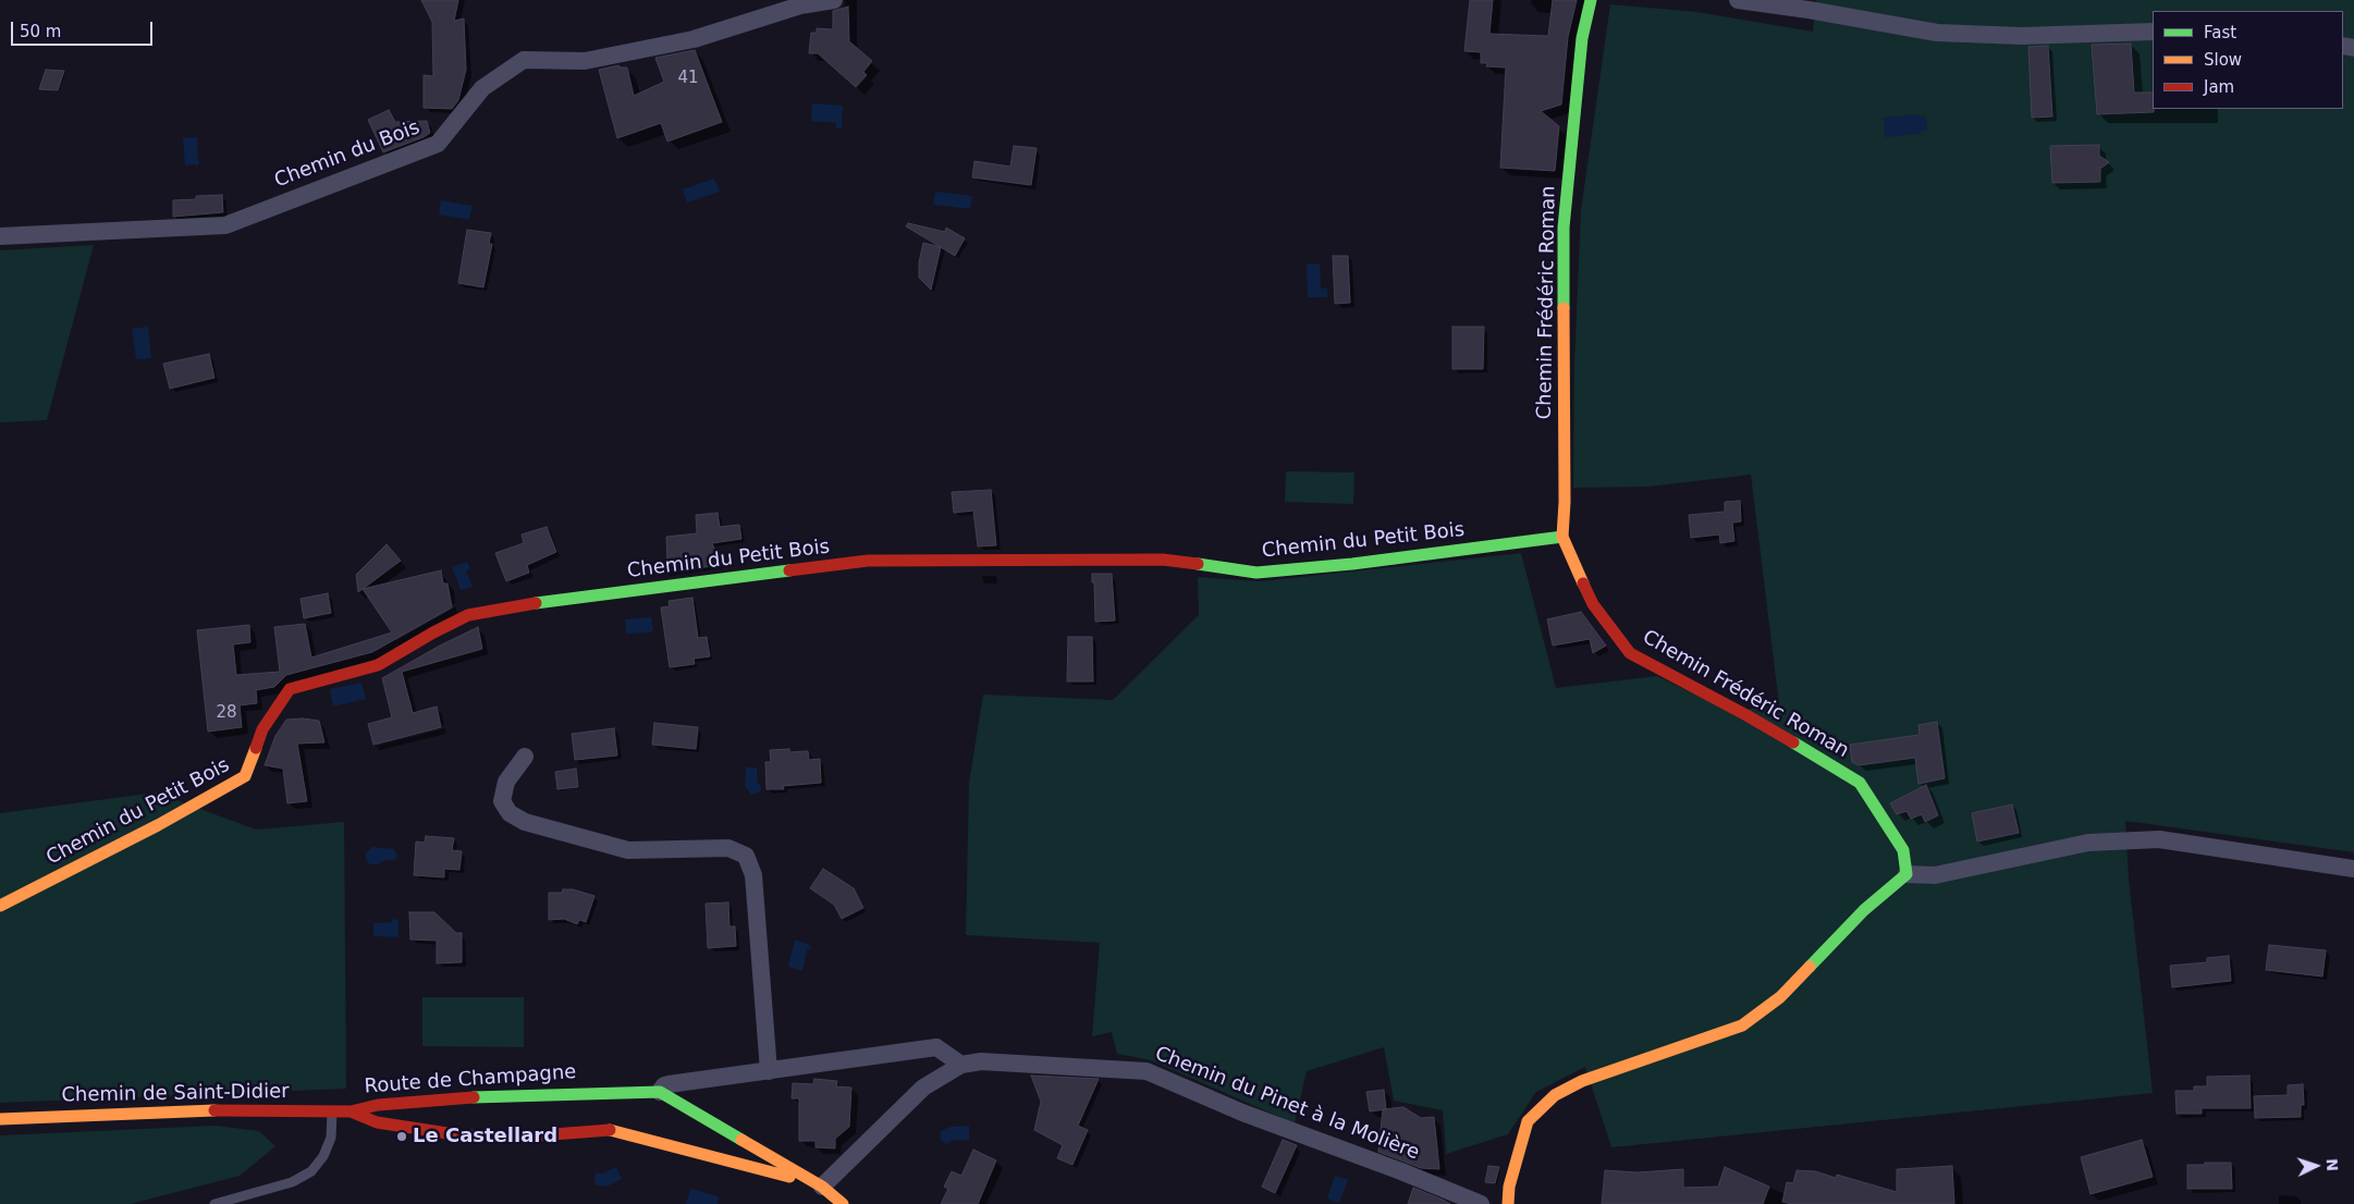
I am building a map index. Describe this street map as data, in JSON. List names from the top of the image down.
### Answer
{
  "streets": {
    "street": [
      "Chemin du Bois",
      "Chemin Frédéric Roman",
      "Chemin du Petit Bois",
      "Route de Champagne",
      "Chemin de Saint-Didier",
      "Chemin du Pinet à la Molière"
    ]
  },
  "crossings": [
    ["Chemin Frédéric Roman", "Chemin du Petit Bois"],
    ["Route de Champagne", "Chemin de Saint-Didier"]
  ],
  "places": ["Le Castellard"],
  "house_numbers": ["41", "28"],
  "legend": ["Fast", "Slow", "Jam"],
  "scale_bar": "50 m",
  "north": "right"
}
